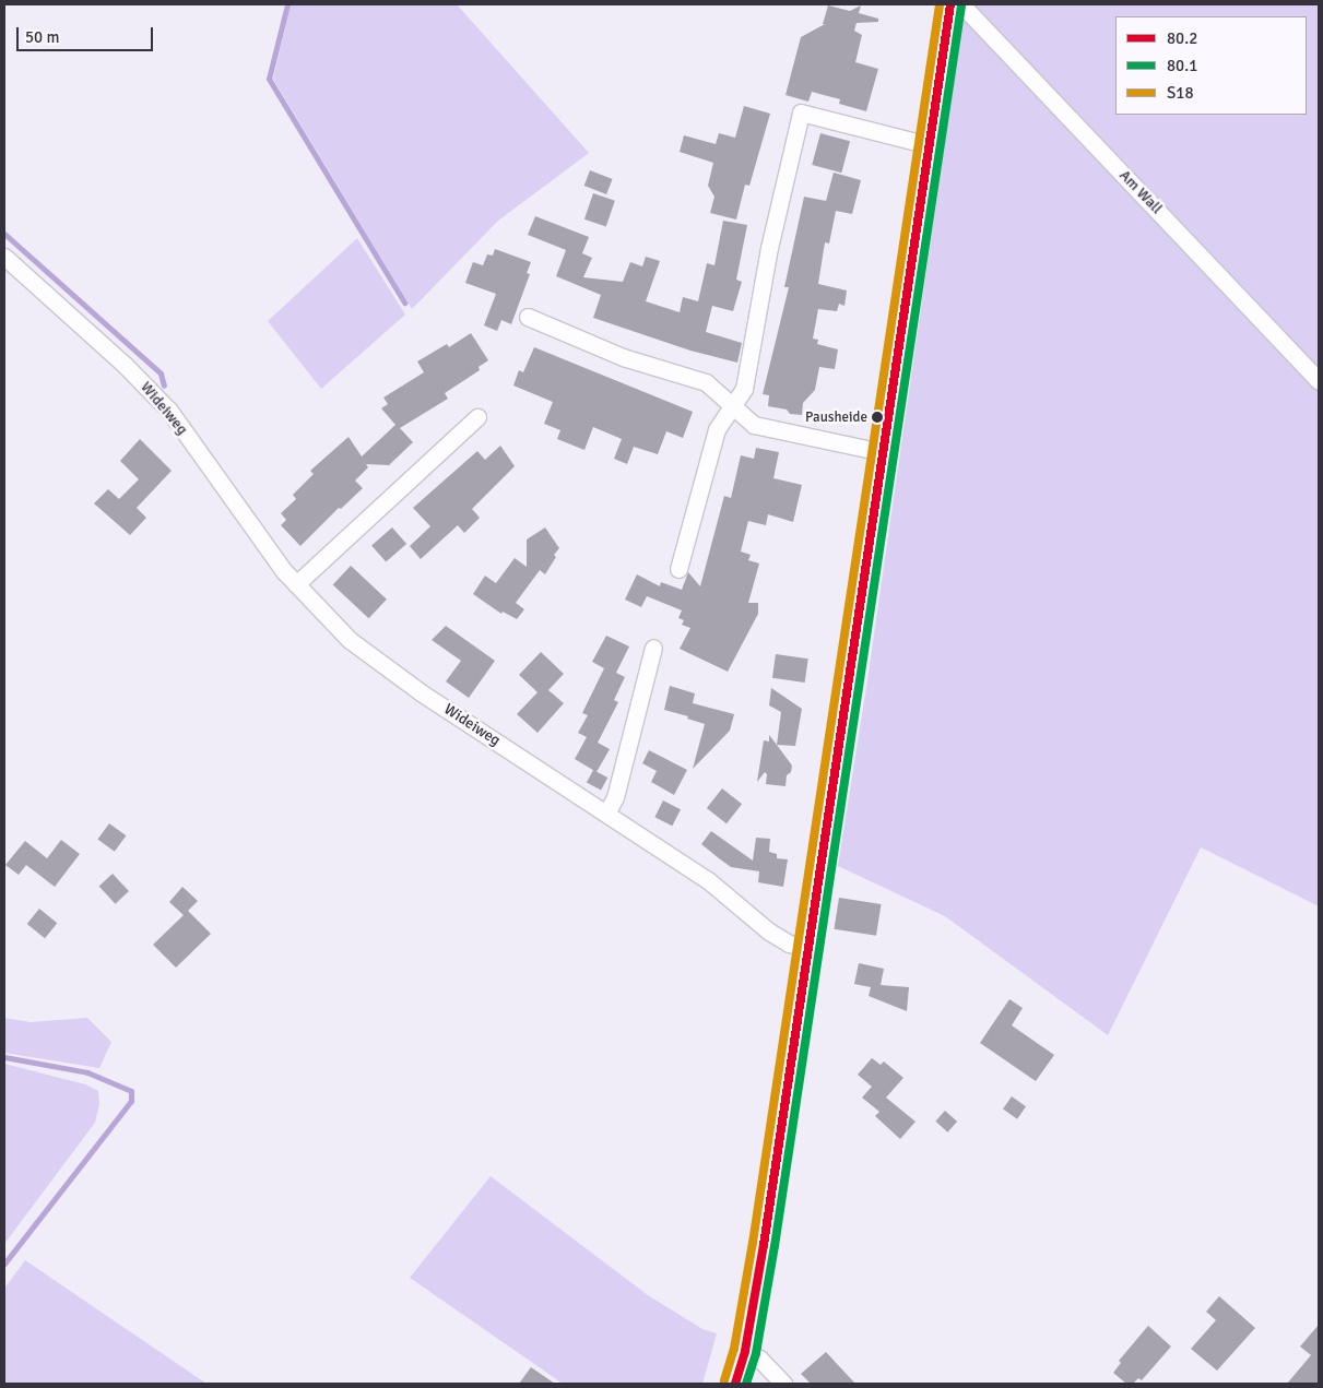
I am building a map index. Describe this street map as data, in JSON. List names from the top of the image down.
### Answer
{
  "streets": {
    "street": ["Am Wall", "Wideiweg"]
  },
  "places": ["Pausheide"],
  "lines": ["transit line 80.2", "transit line S18", "transit line 80.1"],
  "legend": ["80.2", "80.1", "S18"],
  "scale_bar": "50 m"
}
